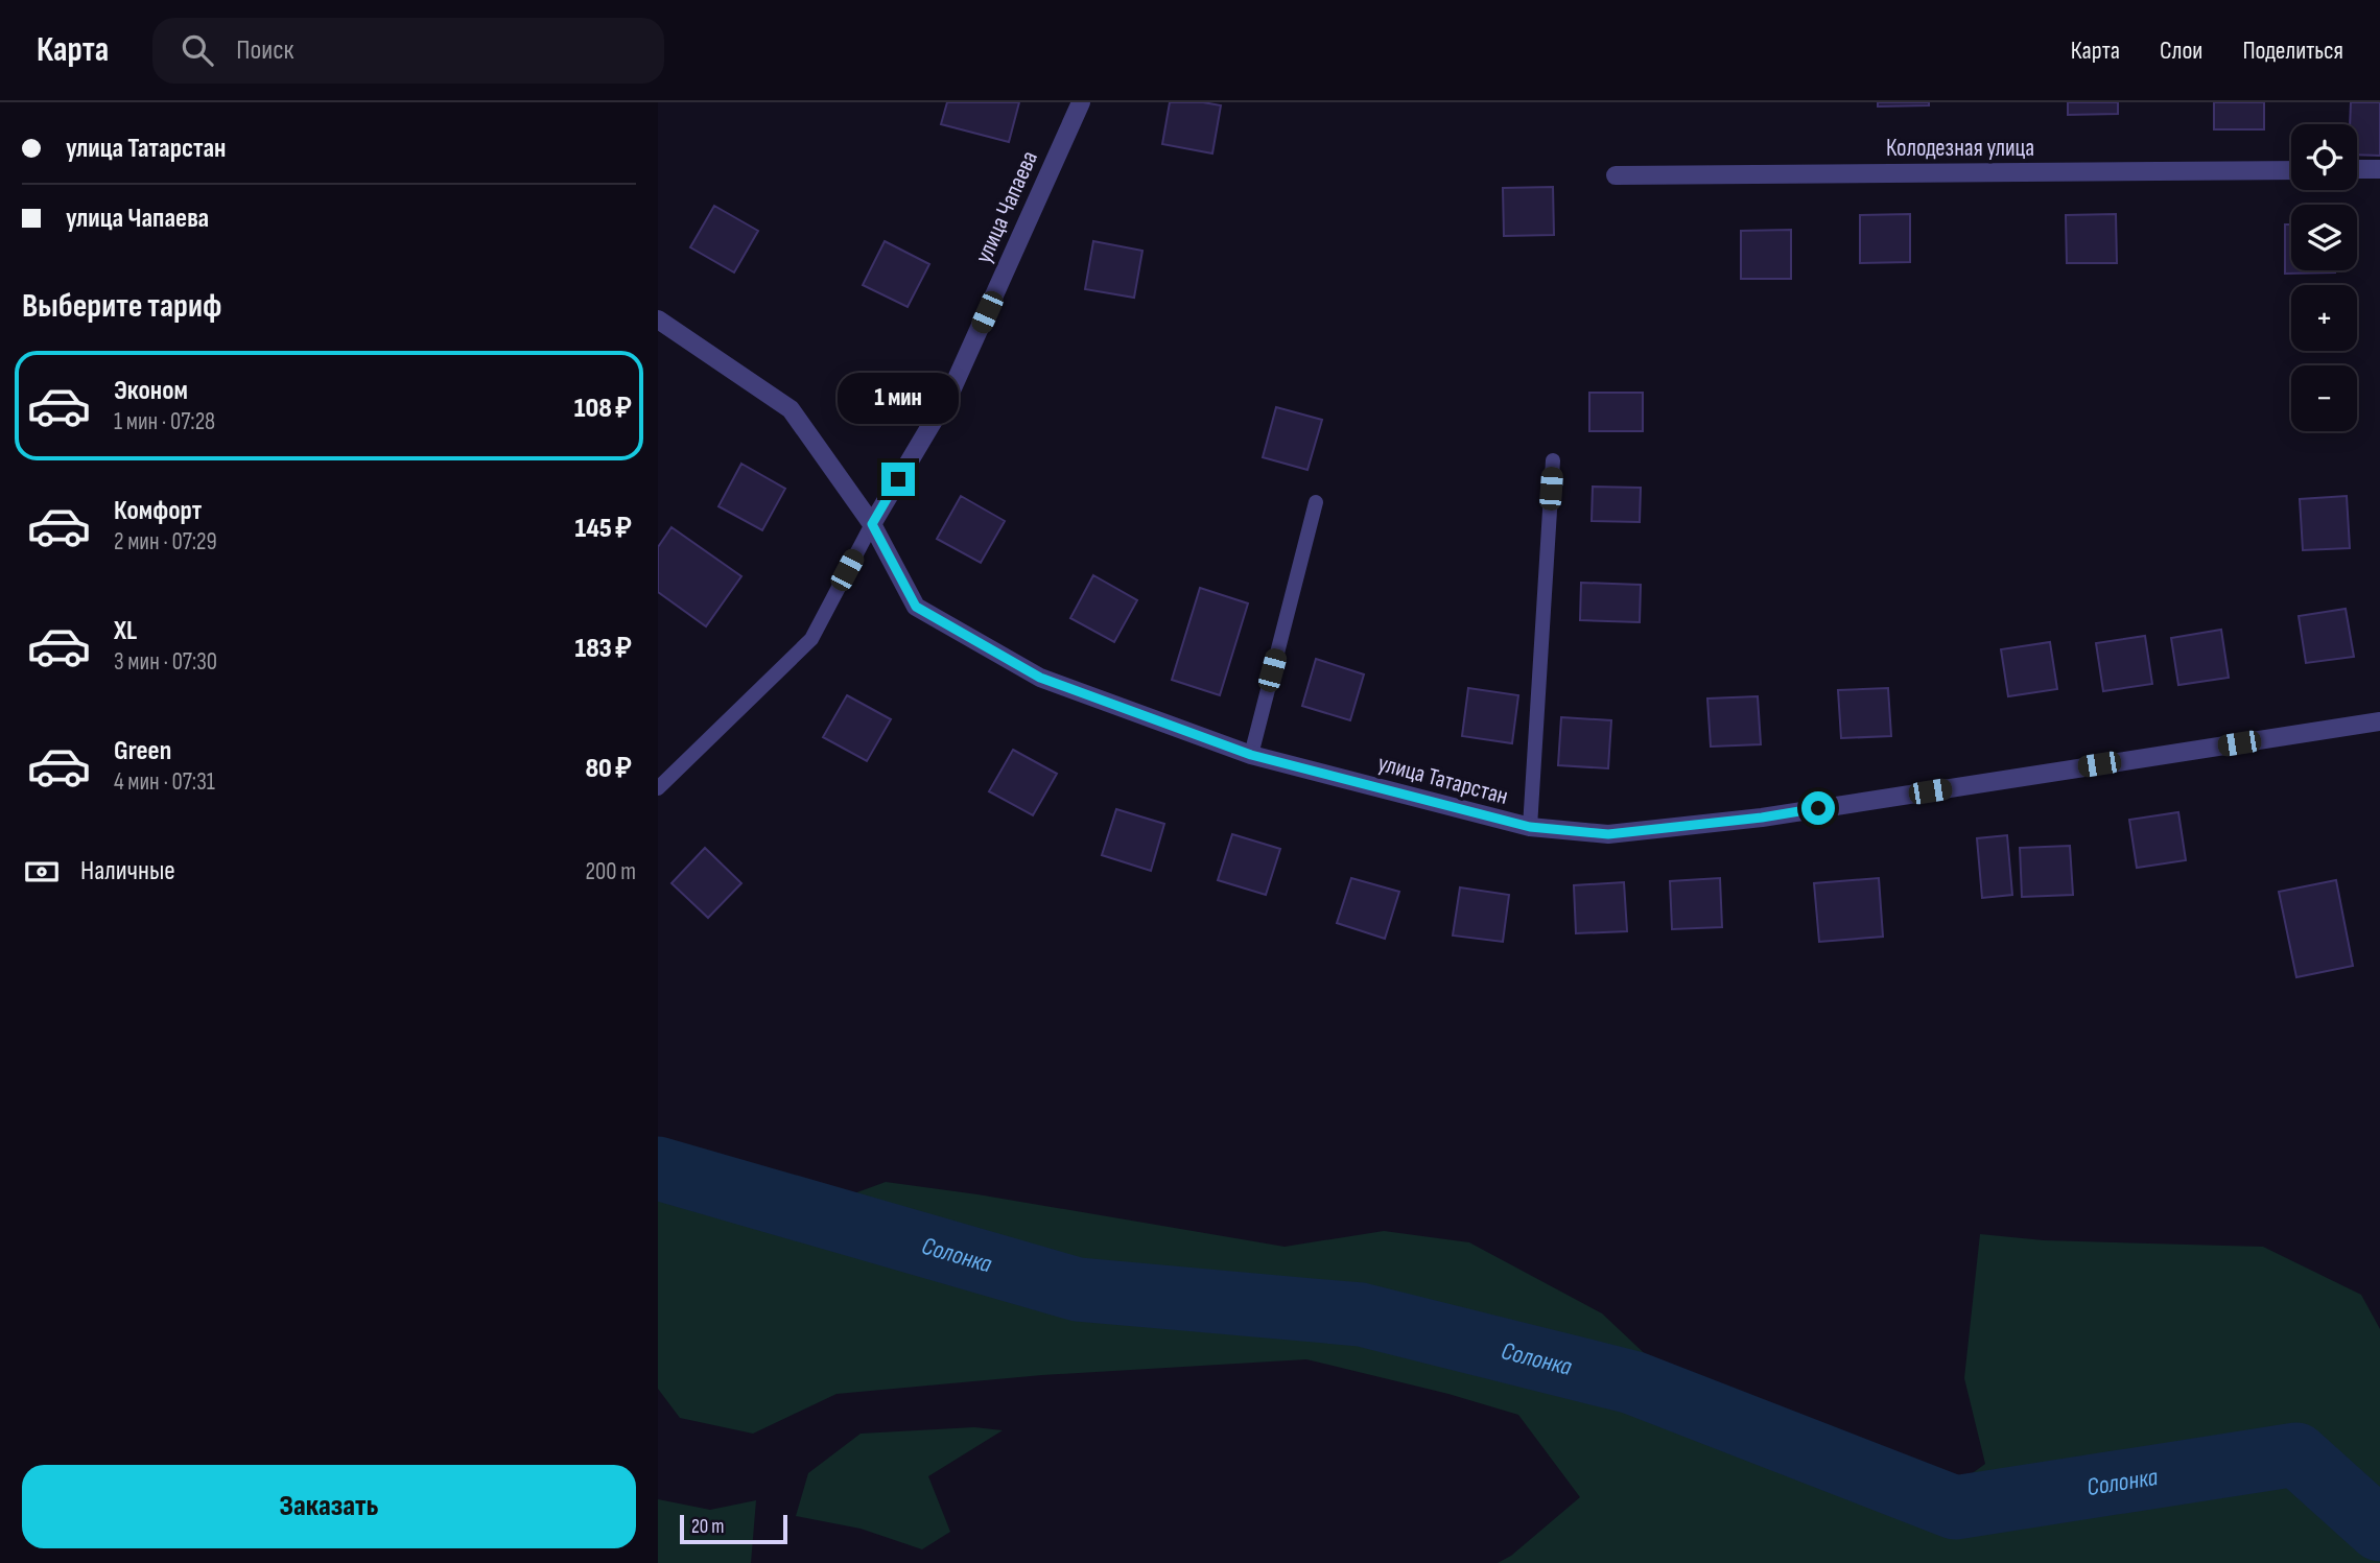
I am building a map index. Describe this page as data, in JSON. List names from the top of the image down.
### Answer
{
  "streets": {
    "street": ["Колодезная улица", "улица Чапаева", "улица Татарстан"]
  },
  "crossings": [
    ["улица Чапаева", "улица Татарстан"]
  ],
  "water": ["Солонка"],
  "scale_bar": "20 m",
  "page": {
    "header": "Карта",
    "search": "Поиск",
    "nav": ["Карта", "Слои", "Поделиться"],
    "banner": ["улица Татарстан", "улица Чапаева"],
    "map_buttons": ["+", "−"],
    "heading": "Выберите тариф",
    "list": [
      {
        "name": "Эконом",
        "note": "1 мин · 07:28",
        "value": "108 ₽"
      },
      {
        "name": "Комфорт",
        "note": "2 мин · 07:29",
        "value": "145 ₽"
      },
      {
        "name": "XL",
        "note": "3 мин · 07:30",
        "value": "183 ₽"
      },
      {
        "name": "Green",
        "note": "4 мин · 07:31",
        "value": "80 ₽"
      }
    ],
    "bubble": "1 мин",
    "pay": ["Наличные", "200 m"],
    "buttons": "Заказать",
    "scale": "20 m"
  }
}
